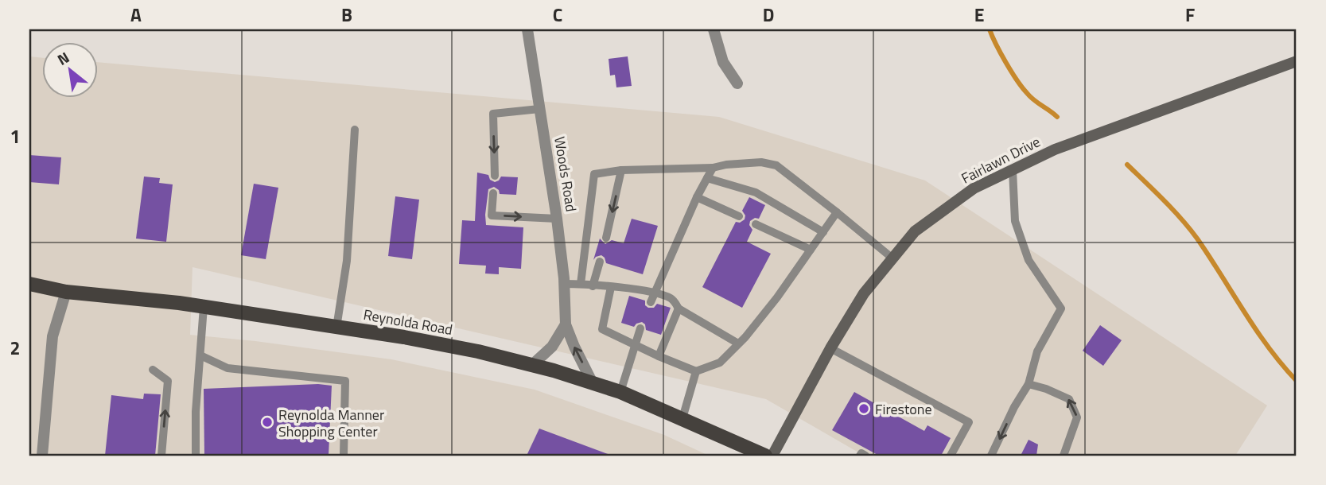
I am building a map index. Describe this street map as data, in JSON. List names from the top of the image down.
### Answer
{
  "streets": {
    "main road": ["Fairlawn Drive", "Reynolda Road"],
    "street": ["Woods Road"]
  },
  "crossings": [
    ["Woods Road", "Reynolda Road"]
  ],
  "places": ["Firestone", "Reynolda Manner Shopping Center"],
  "north": "top left",
  "grid": {
    "columns": [
      "A",
      "B",
      "C",
      "D",
      "E",
      "F"
    ],
    "rows": ["1", "2"]
  }
}
